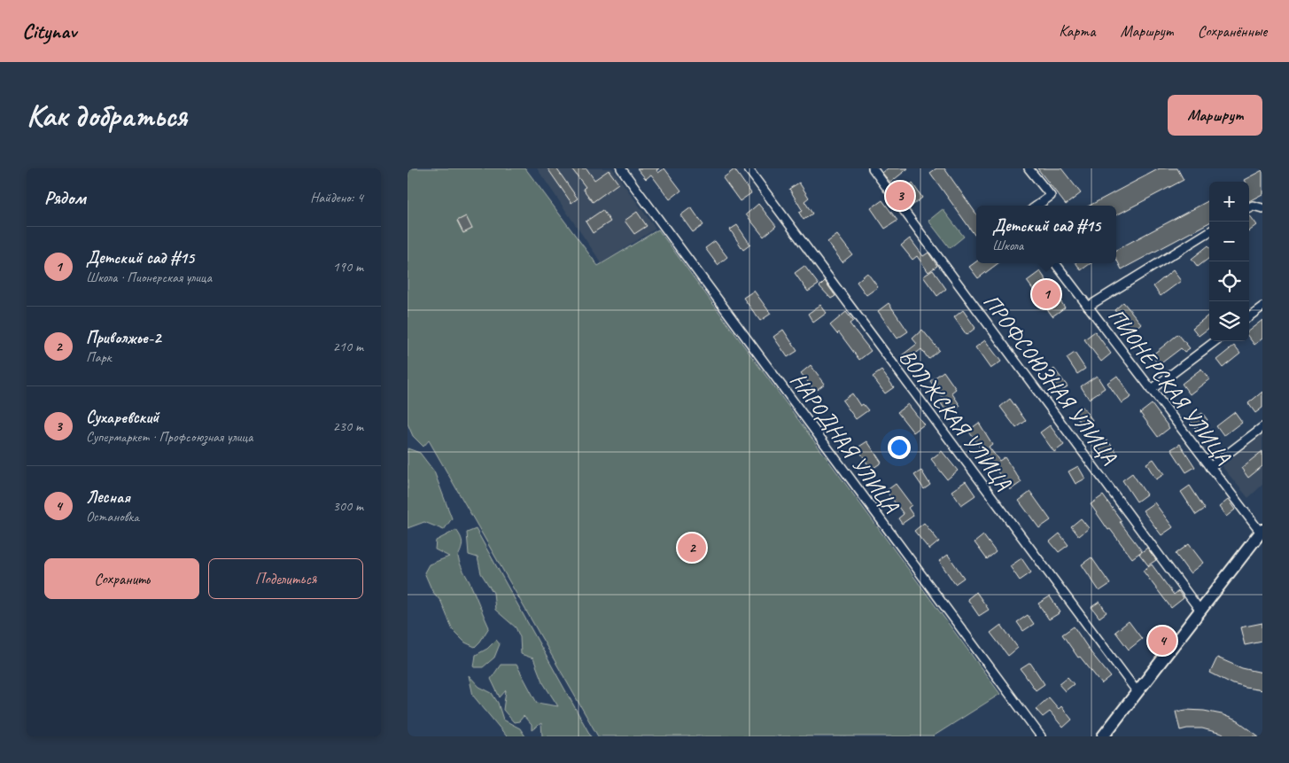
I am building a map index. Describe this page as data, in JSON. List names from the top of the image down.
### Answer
{
  "streets": {
    "street": [
      "ПРОФСОЮЗНАЯ УЛИЦА",
      "ПИОНЕРСКАЯ УЛИЦА",
      "ВОЛЖСКАЯ УЛИЦА",
      "НАРОДНАЯ УЛИЦА"
    ]
  },
  "page": {
    "header": "Citynav",
    "nav": ["Карта", "Маршрут", "Сохранённые"],
    "buttons": [
      "Маршрут",
      ["Сохранить", "Поделиться"]
    ],
    "title": "Как добраться",
    "heading": ["Рядом", "Найдено: 4"],
    "pins": [
      "3",
      "1",
      "2",
      "4"
    ],
    "map_buttons": ["+", "−"],
    "popup": ["Детский сад #15", "Школа"],
    "list": [
      {
        "mark": "1",
        "name": "Детский сад #15",
        "note": "Школа · Пионерская улица",
        "value": "190 m"
      },
      {
        "mark": "2",
        "name": "Приволжье-2",
        "note": "Парк",
        "value": "210 m"
      },
      {
        "mark": "3",
        "name": "Сухаревский",
        "note": "Супермаркет · Профсоюзная улица",
        "value": "230 m"
      },
      {
        "mark": "4",
        "name": "Лесная",
        "note": "Остановка",
        "value": "300 m"
      }
    ]
  }
}
